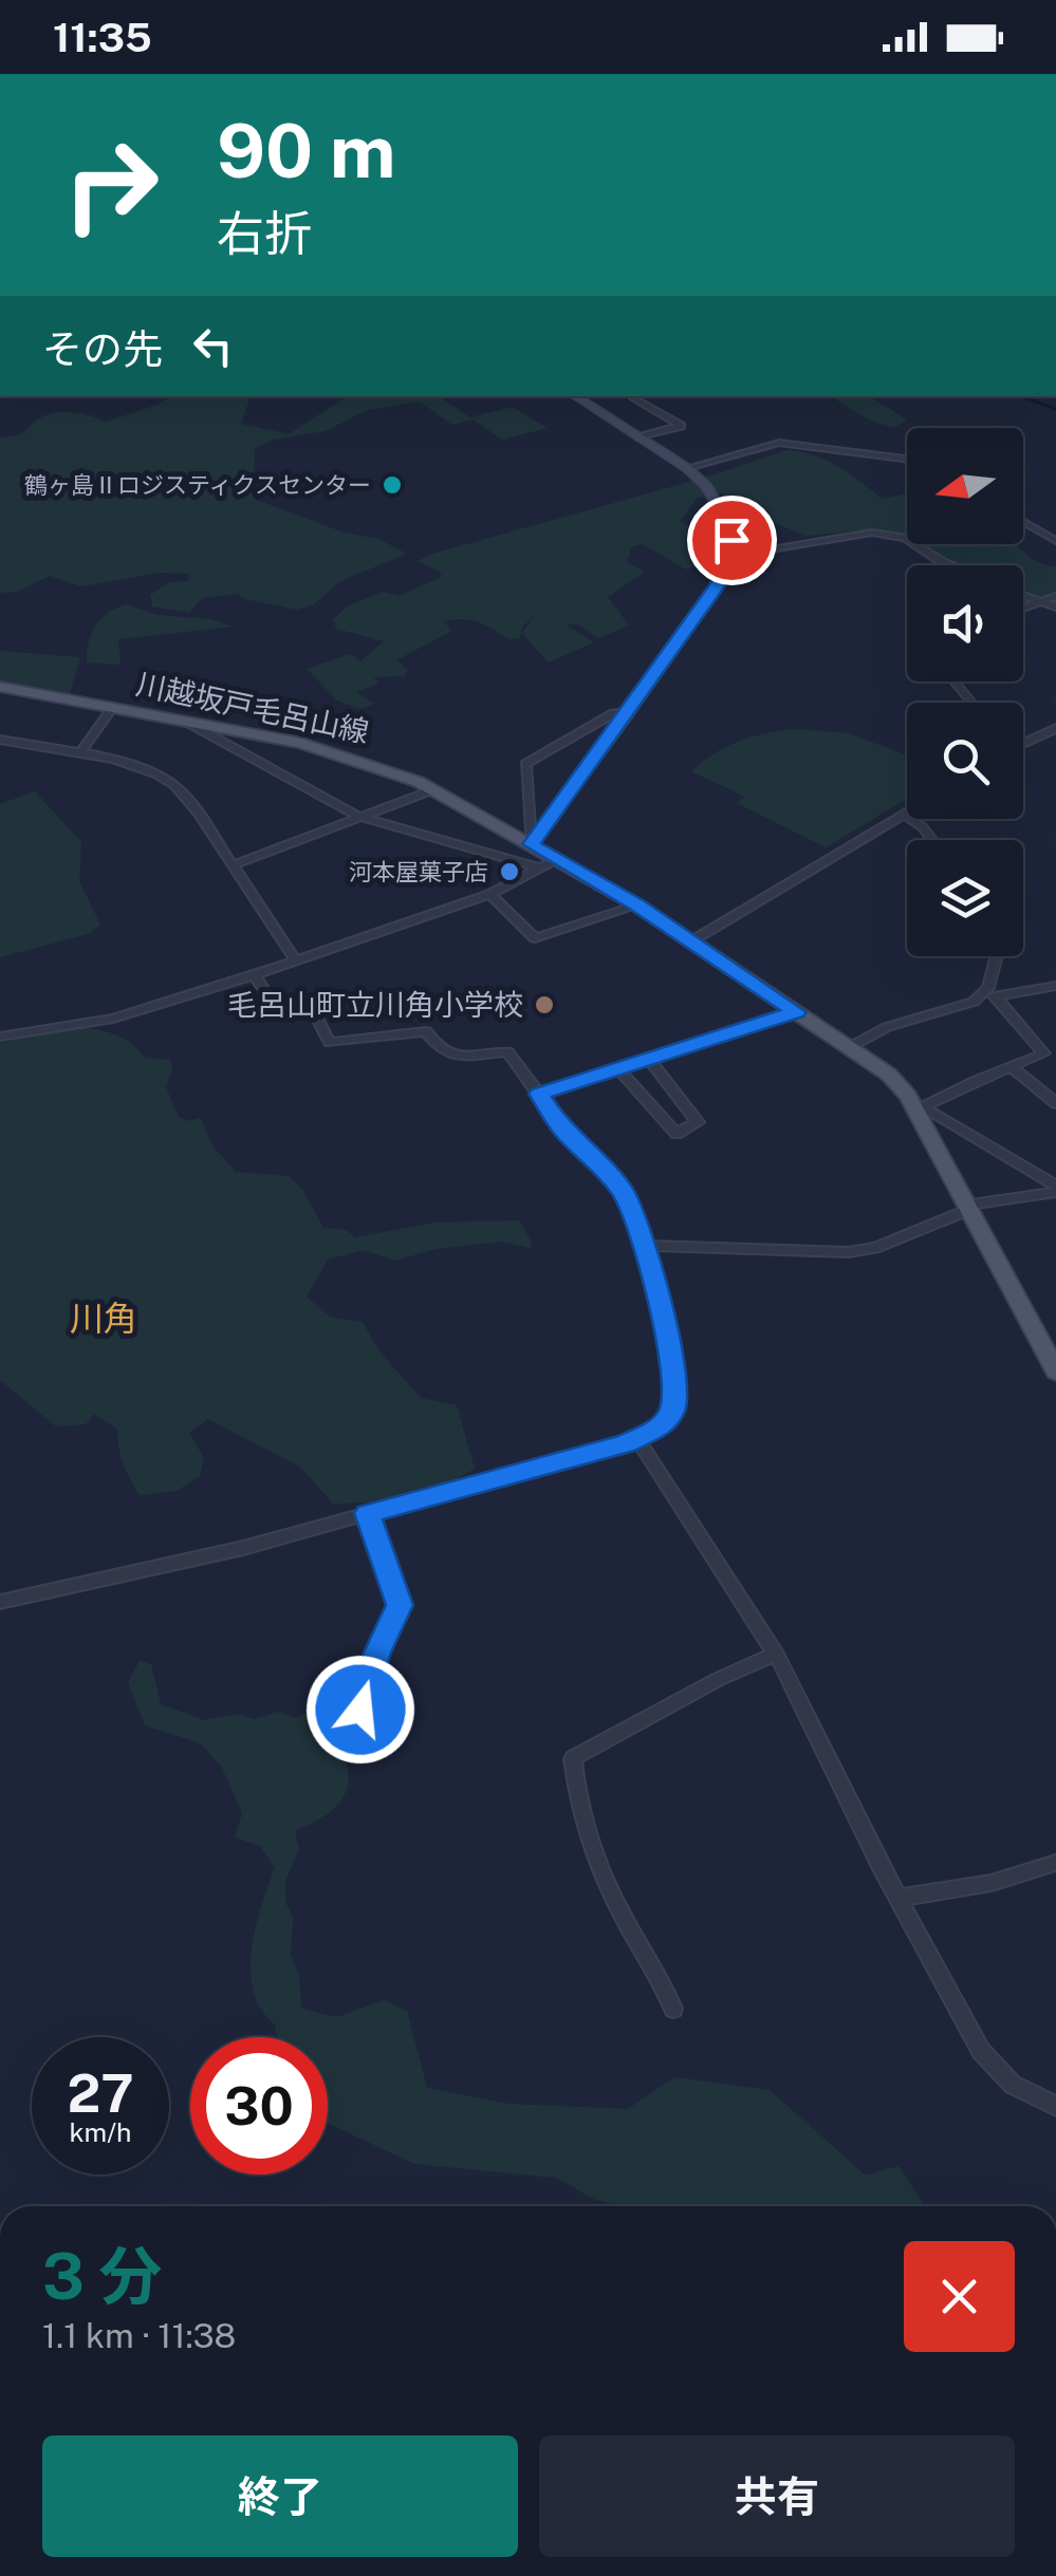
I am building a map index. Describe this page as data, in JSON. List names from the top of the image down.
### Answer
{
  "streets": {
    "main road": ["川越坂戸毛呂山線"]
  },
  "districts": ["川角"],
  "places": ["鶴ヶ島Ⅱロジスティクスセンター", "河本屋菓子店", "毛呂山町立川角小学校"],
  "north": "left",
  "page": {
    "status": "11:35",
    "turn": ["90 m", "右折"],
    "then": "その先",
    "speed": "27 km/h",
    "limit": "30",
    "heading": ["3 分", "1.1 km · 11:38"],
    "buttons": ["終了", "共有"]
  }
}
